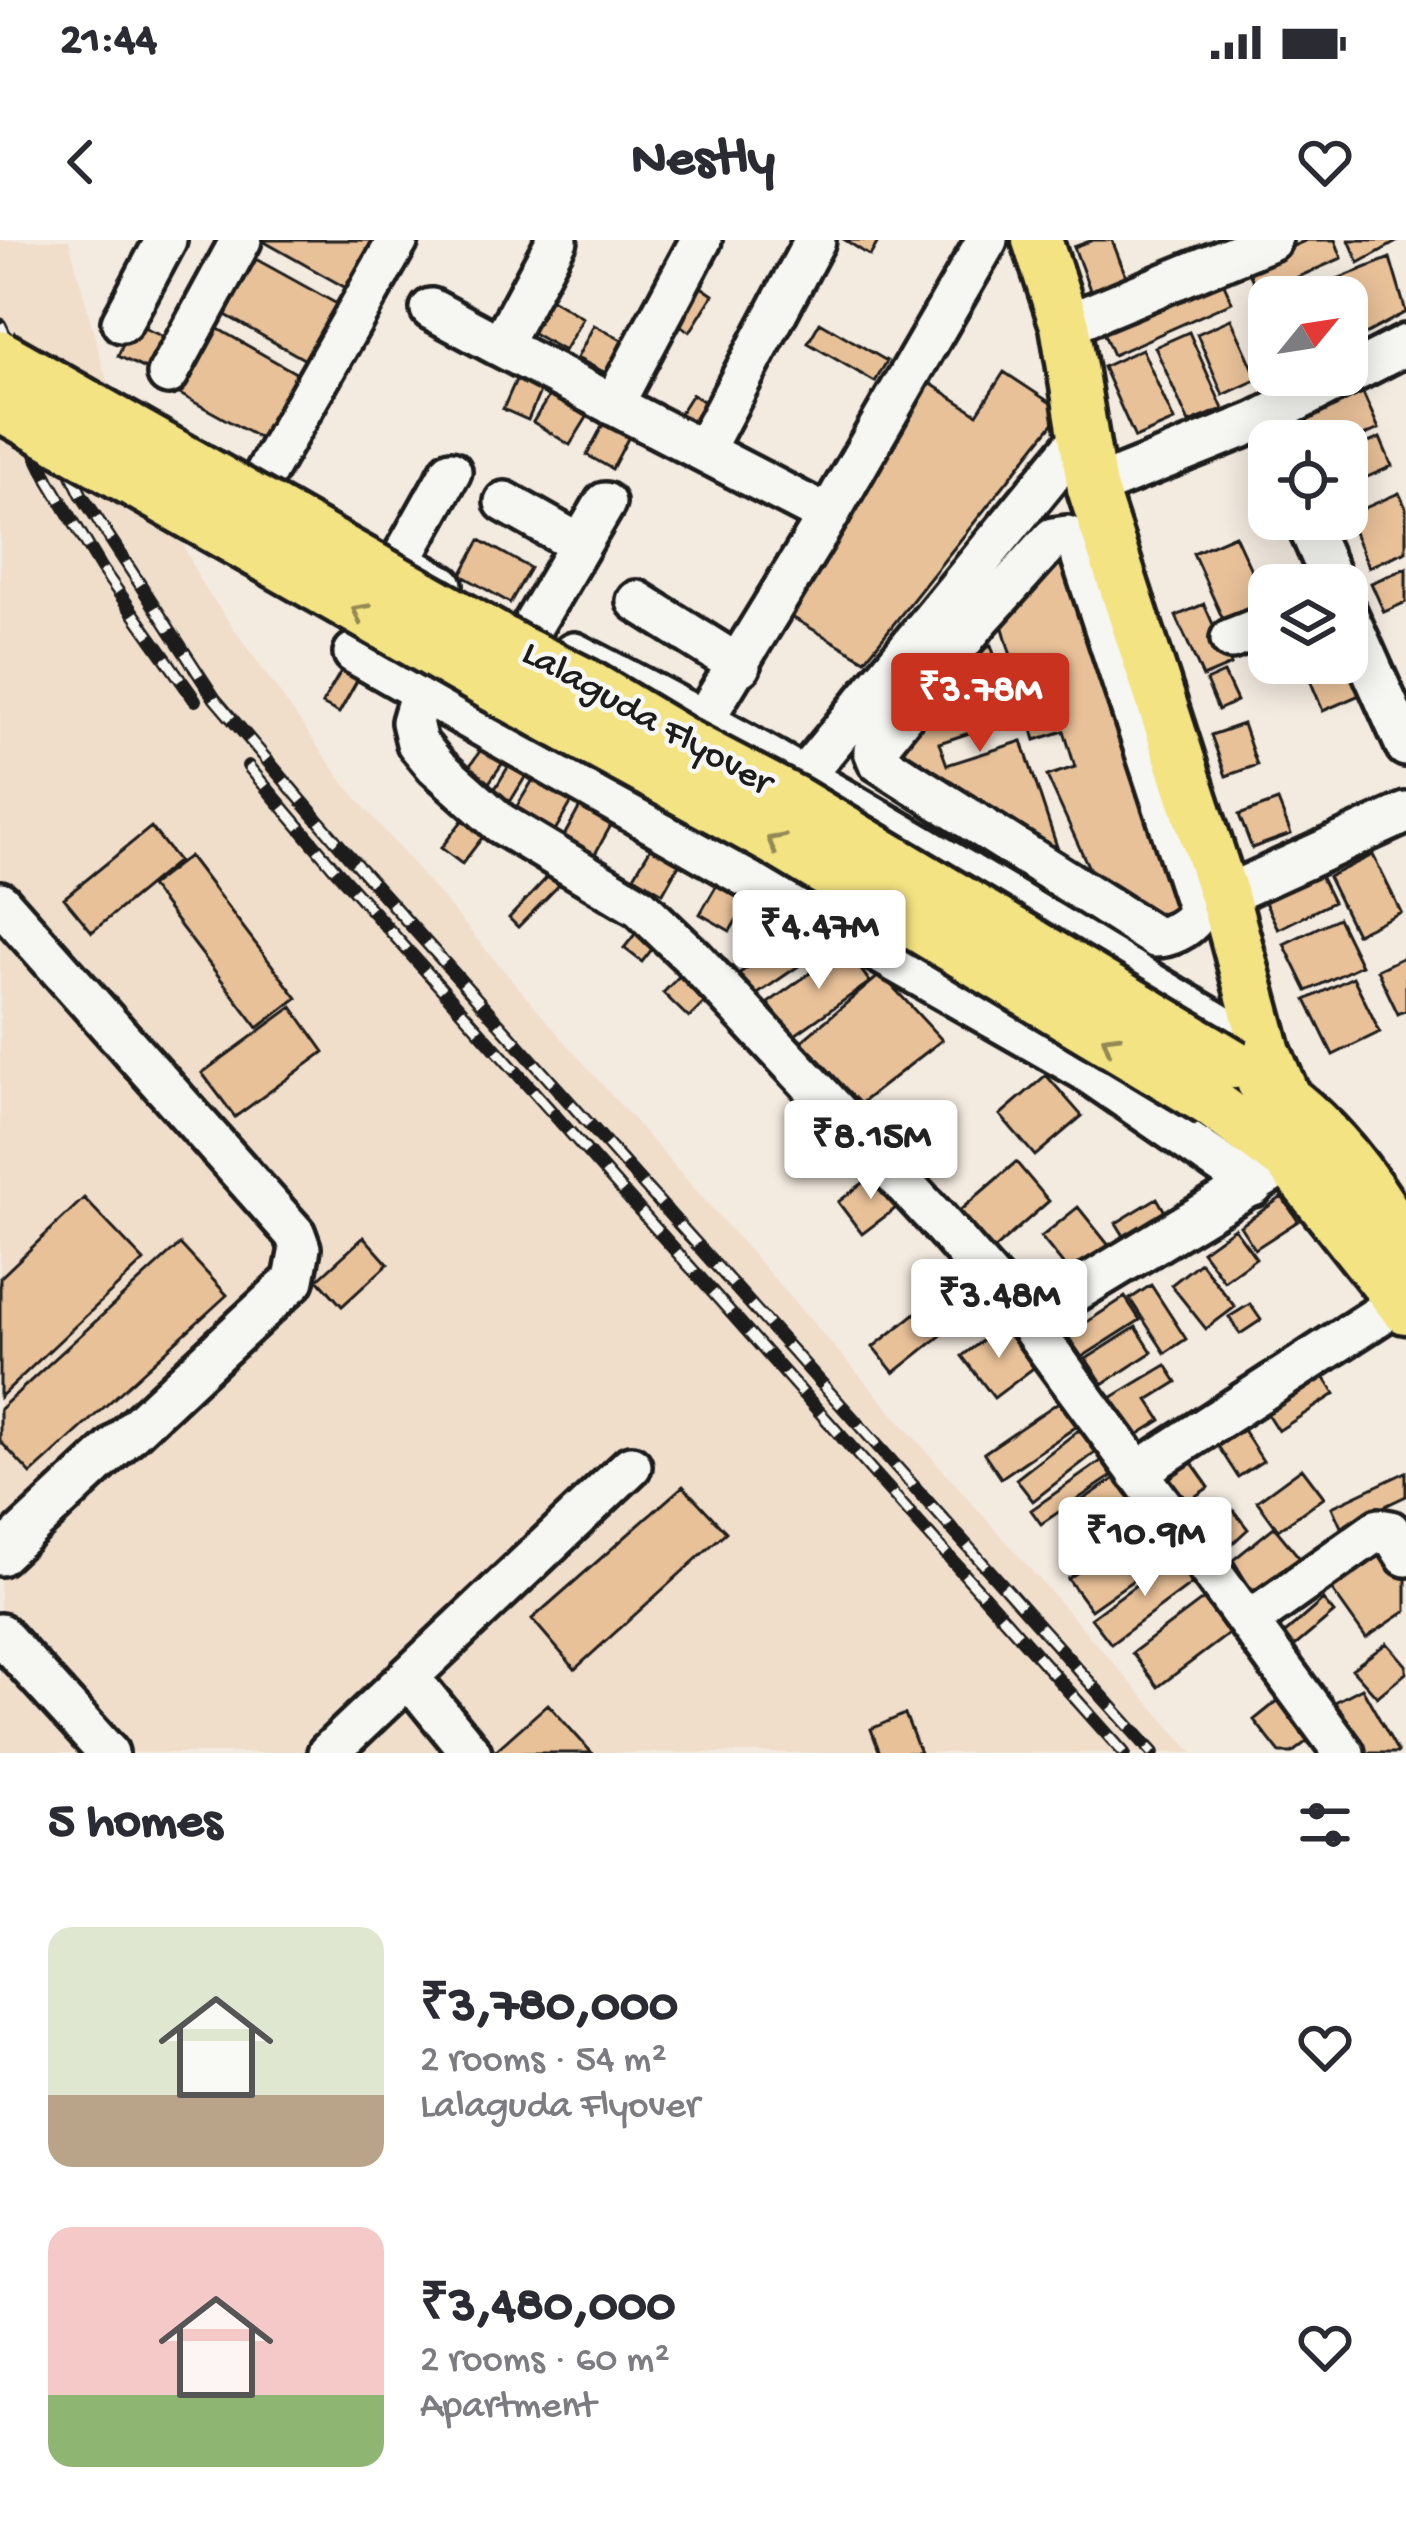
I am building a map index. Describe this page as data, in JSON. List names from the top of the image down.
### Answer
{
  "streets": {
    "main road": ["Lalaguda Flyover"]
  },
  "north": "top right",
  "page": {
    "status": "21:44",
    "header": "Nestly",
    "price": [
      "₹3.78M",
      "₹4.47M",
      "₹8.15M",
      "₹3.48M",
      "₹10.9M"
    ],
    "heading": "5 homes",
    "list": [
      {
        "name": "₹3,780,000",
        "note": "2 rooms · 54 m² · Lalaguda Flyover"
      },
      {
        "name": "₹3,480,000",
        "note": "2 rooms · 60 m² · Apartment"
      }
    ]
  }
}
